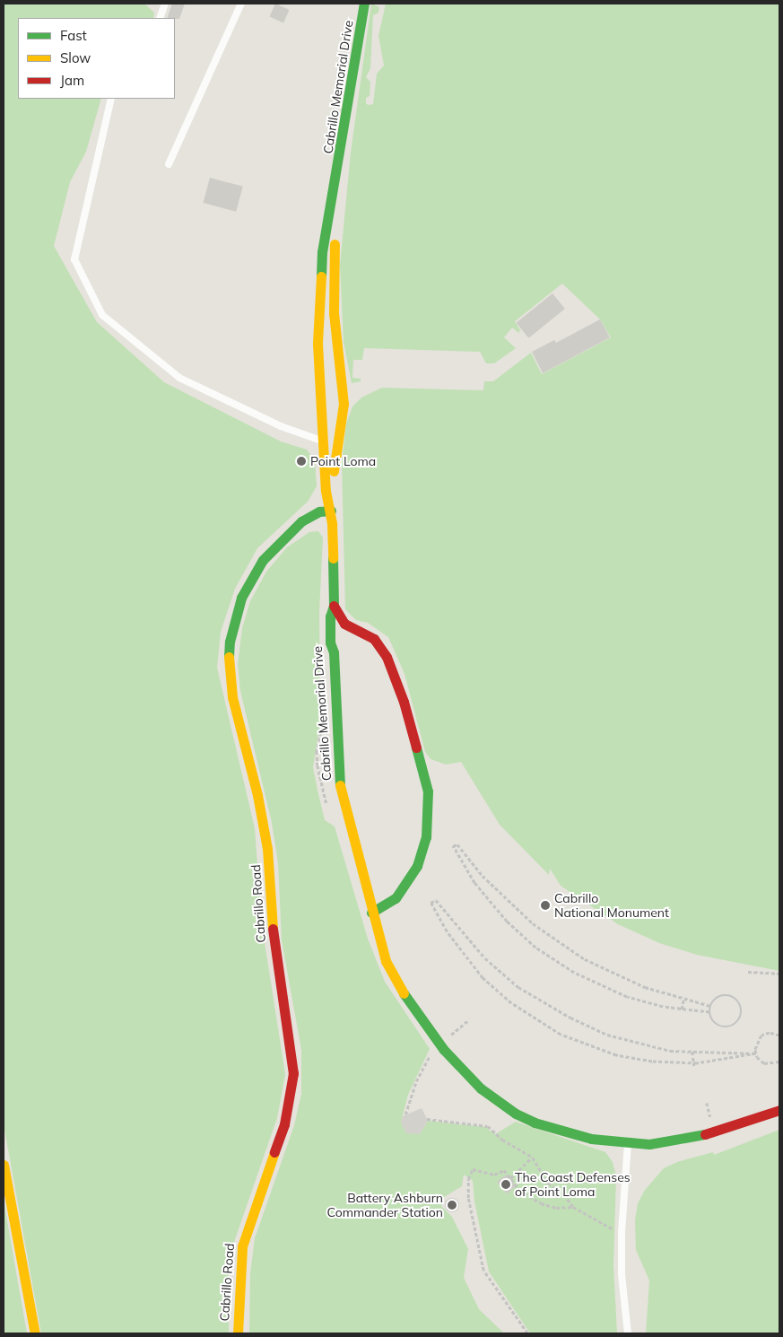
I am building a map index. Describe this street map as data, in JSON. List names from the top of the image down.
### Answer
{
  "streets": {
    "street": ["Cabrillo Memorial Drive", "Cabrillo Road"]
  },
  "crossings": [
    ["Cabrillo Memorial Drive", "Cabrillo Road"]
  ],
  "places": [
    "Point Loma",
    "Cabrillo National Monument",
    "The Coast Defenses of Point Loma",
    "Battery Ashburn Commander Station"
  ],
  "legend": ["Fast", "Slow", "Jam"]
}
